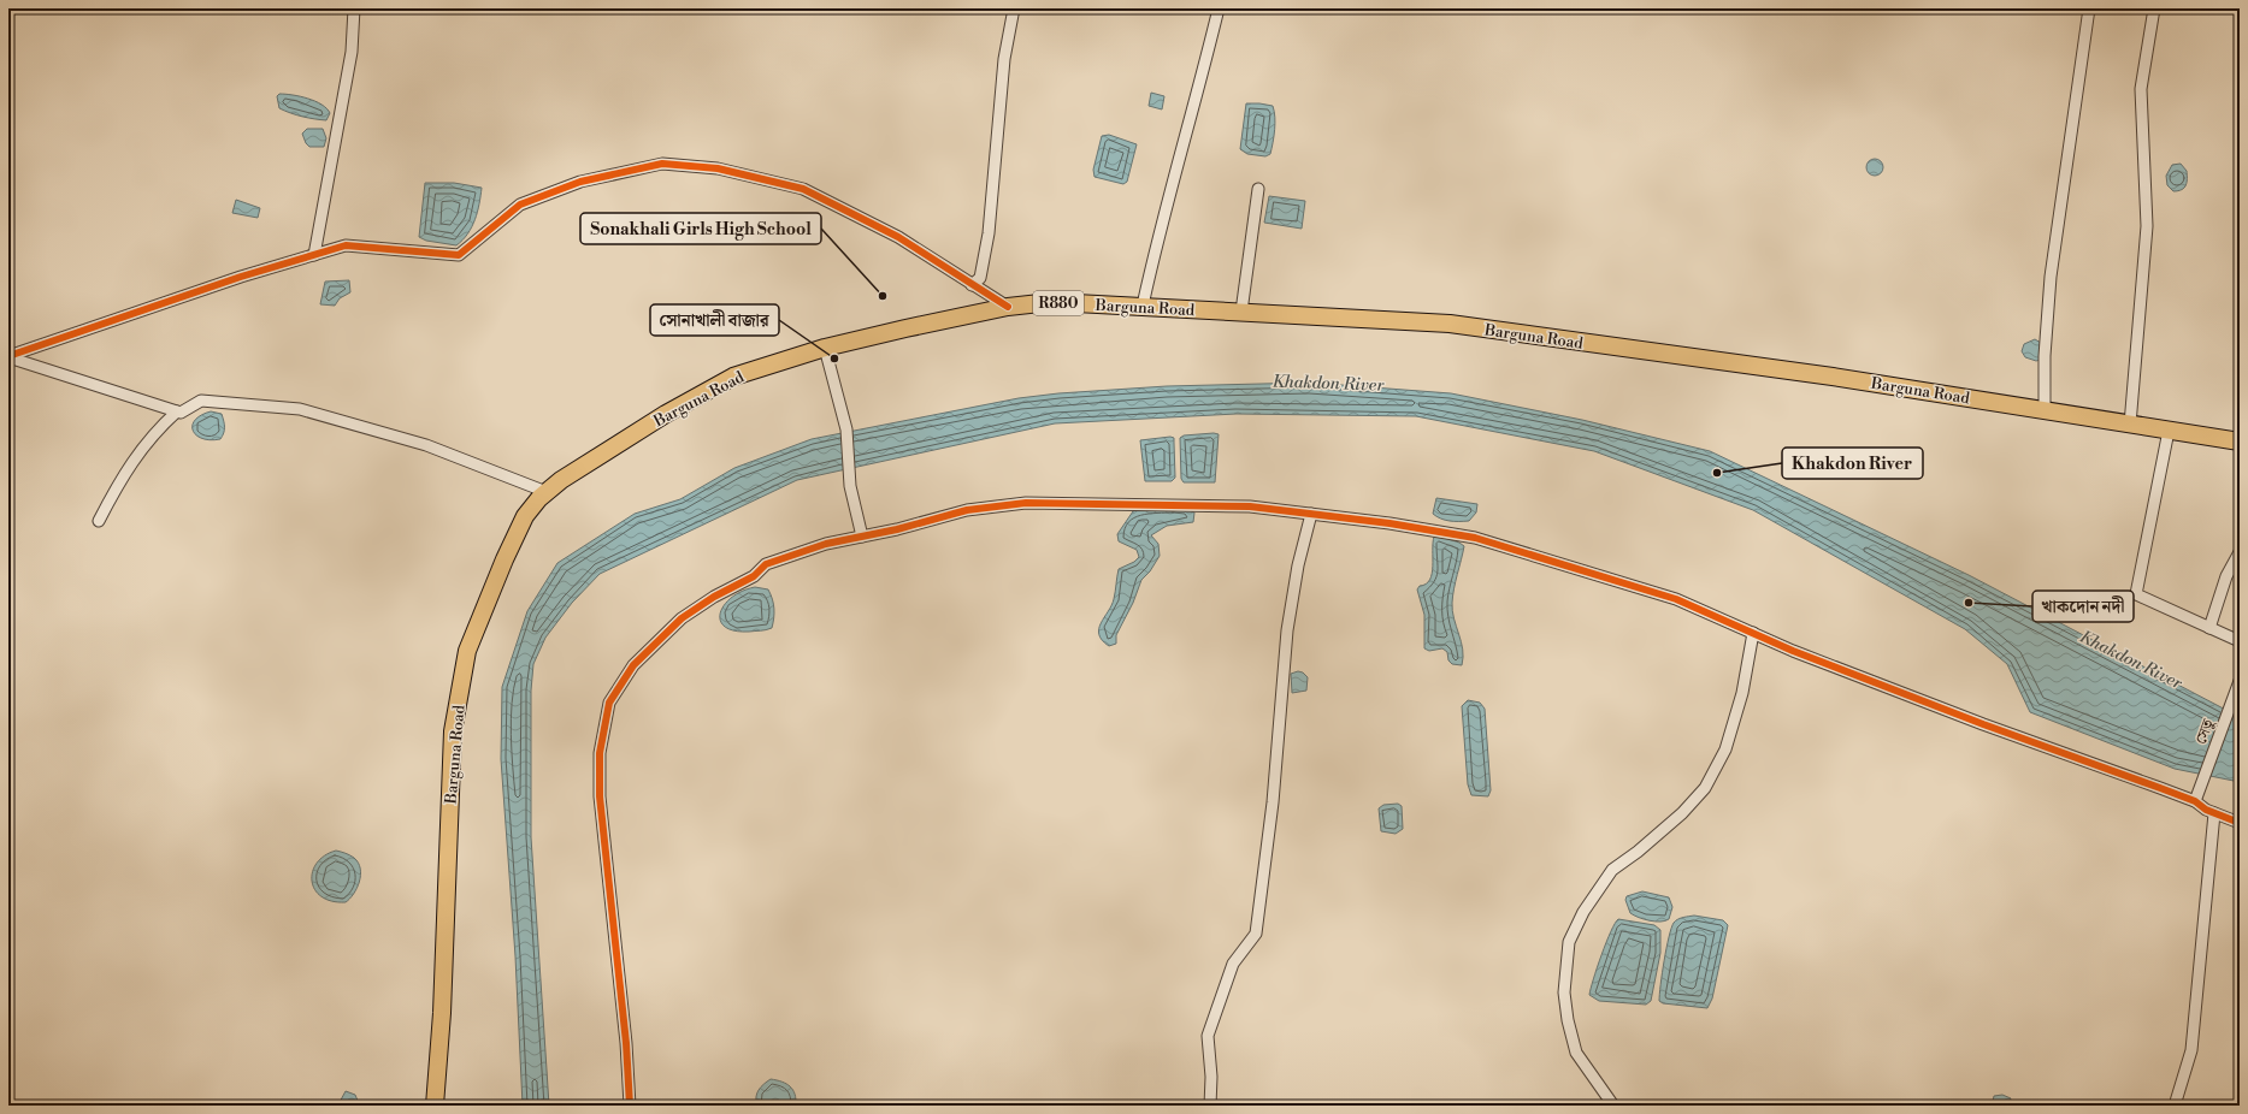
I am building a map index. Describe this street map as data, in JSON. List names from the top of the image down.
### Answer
{
  "streets": {
    "main road": ["R880", "Barguna Road"],
    "street": ["সেতু"]
  },
  "water": ["Khakdon River"],
  "places": [
    "Sonakhali Girls High School",
    "সোনাখালী বাজার",
    "Khakdon River",
    "খাকদোন নদী"
  ]
}
